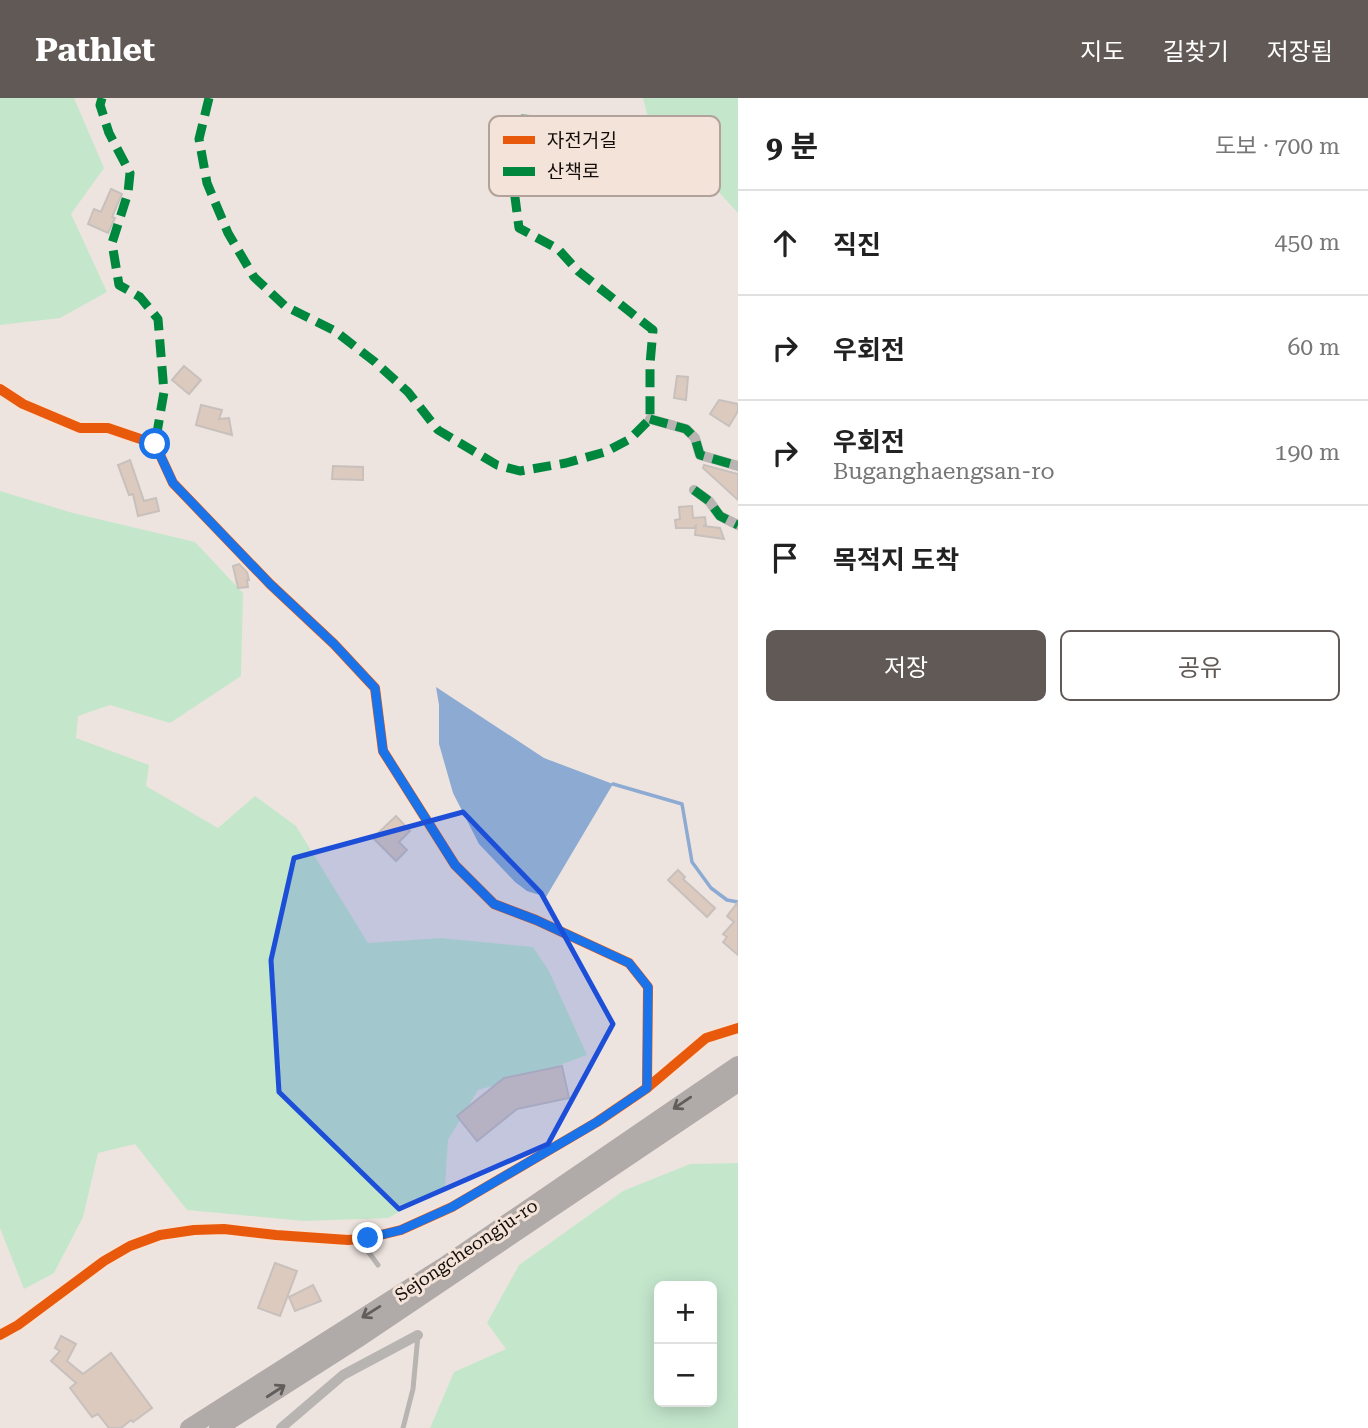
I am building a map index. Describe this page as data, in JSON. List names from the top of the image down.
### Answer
{
  "streets": {
    "highway": ["Sejongcheongju-ro"]
  },
  "legend": ["자전거길", "산책로"],
  "page": {
    "header": "Pathlet",
    "nav": ["지도", "길찾기", "저장됨"],
    "heading": ["9 분", "도보 · 700 m"],
    "list": [
      ["직진", "450 m"],
      ["우회전", "60 m"],
      ["우회전", "Buganghaengsan-ro", "190 m"],
      "목적지 도착"
    ],
    "buttons": ["저장", "공유"],
    "map_buttons": ["+", "−"]
  }
}
